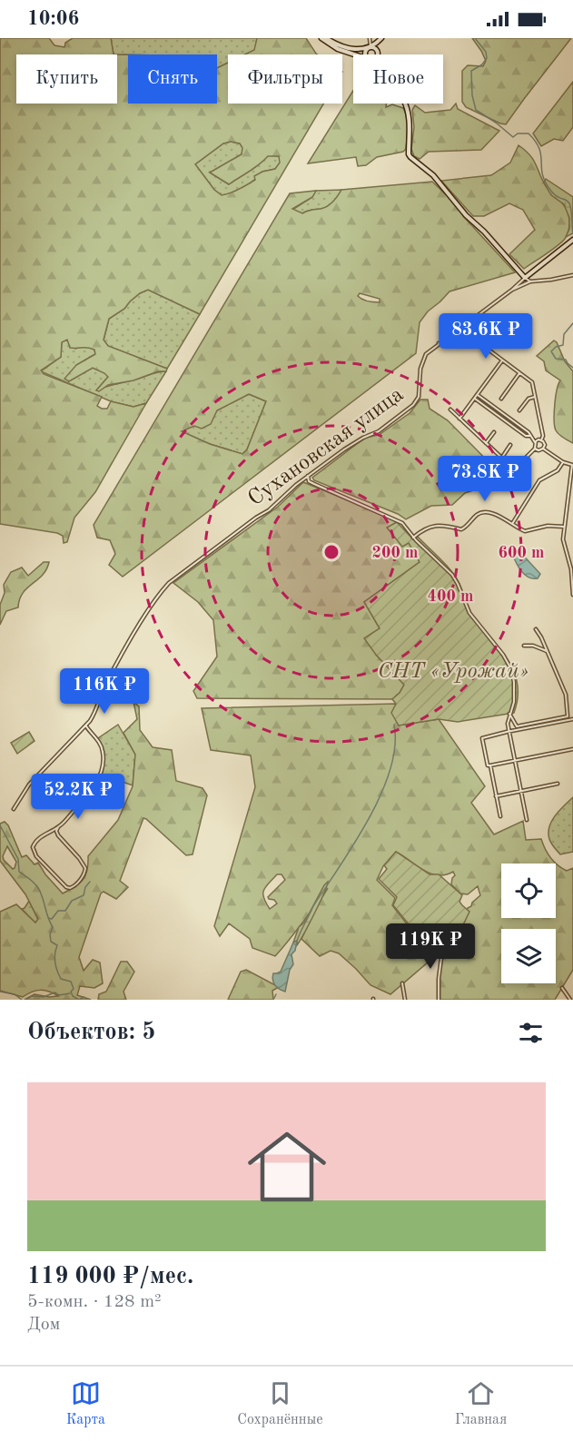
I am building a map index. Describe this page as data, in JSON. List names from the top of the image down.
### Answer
{
  "streets": {
    "street": ["Сухановская улица"]
  },
  "parks": ["СНТ «Урожай»"],
  "page": {
    "status": "10:06",
    "chip": [
      "Купить",
      "Снять",
      "Фильтры",
      "Новое"
    ],
    "price": [
      "83.6K ₽",
      "73.8K ₽",
      "116K ₽",
      "52.2K ₽",
      "119K ₽"
    ],
    "heading": "Объектов: 5",
    "list": [
      {
        "name": "119 000 ₽/мес.",
        "note": "5-комн. · 128 m² · Дом"
      }
    ],
    "tabs": ["Карта", "Сохранённые", "Главная"]
  },
  "rings": ["200 m", "600 m", "400 m"]
}
